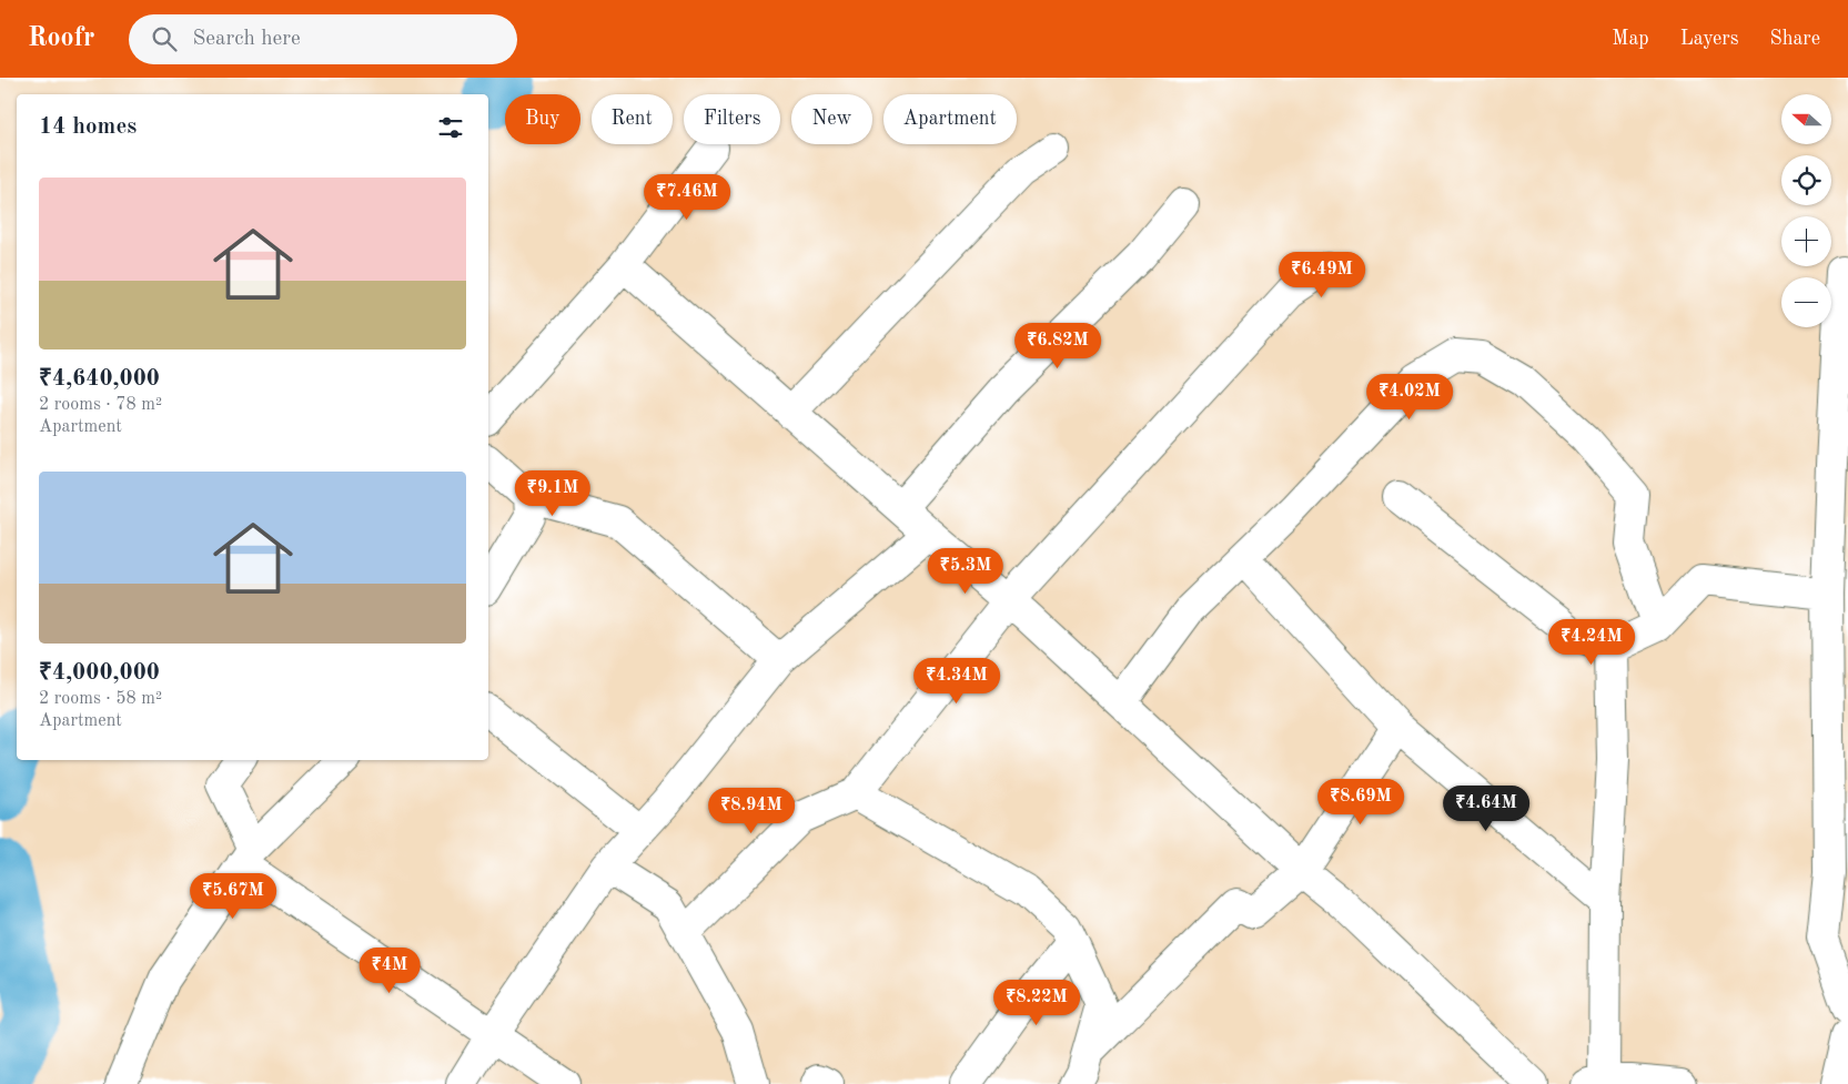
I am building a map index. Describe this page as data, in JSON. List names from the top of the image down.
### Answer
{
  "north": "left",
  "page": {
    "header": "Roofr",
    "search": "Search here",
    "nav": ["Map", "Layers", "Share"],
    "map_buttons": ["+", "−"],
    "chip": [
      "Buy",
      "Rent",
      "Filters",
      "New",
      "Apartment"
    ],
    "heading": "14 homes",
    "list": [
      {
        "name": "₹4,640,000",
        "note": "2 rooms · 78 m² · Apartment"
      },
      {
        "name": "₹4,000,000",
        "note": "2 rooms · 58 m² · Apartment"
      }
    ],
    "price": [
      "₹7.46M",
      "₹6.49M",
      "₹6.82M",
      "₹4.02M",
      "₹9.1M",
      "₹5.3M",
      "₹4.24M",
      "₹4.34M",
      "₹8.69M",
      "₹4.64M",
      "₹8.94M",
      "₹5.67M",
      "₹4M",
      "₹8.22M"
    ]
  }
}
